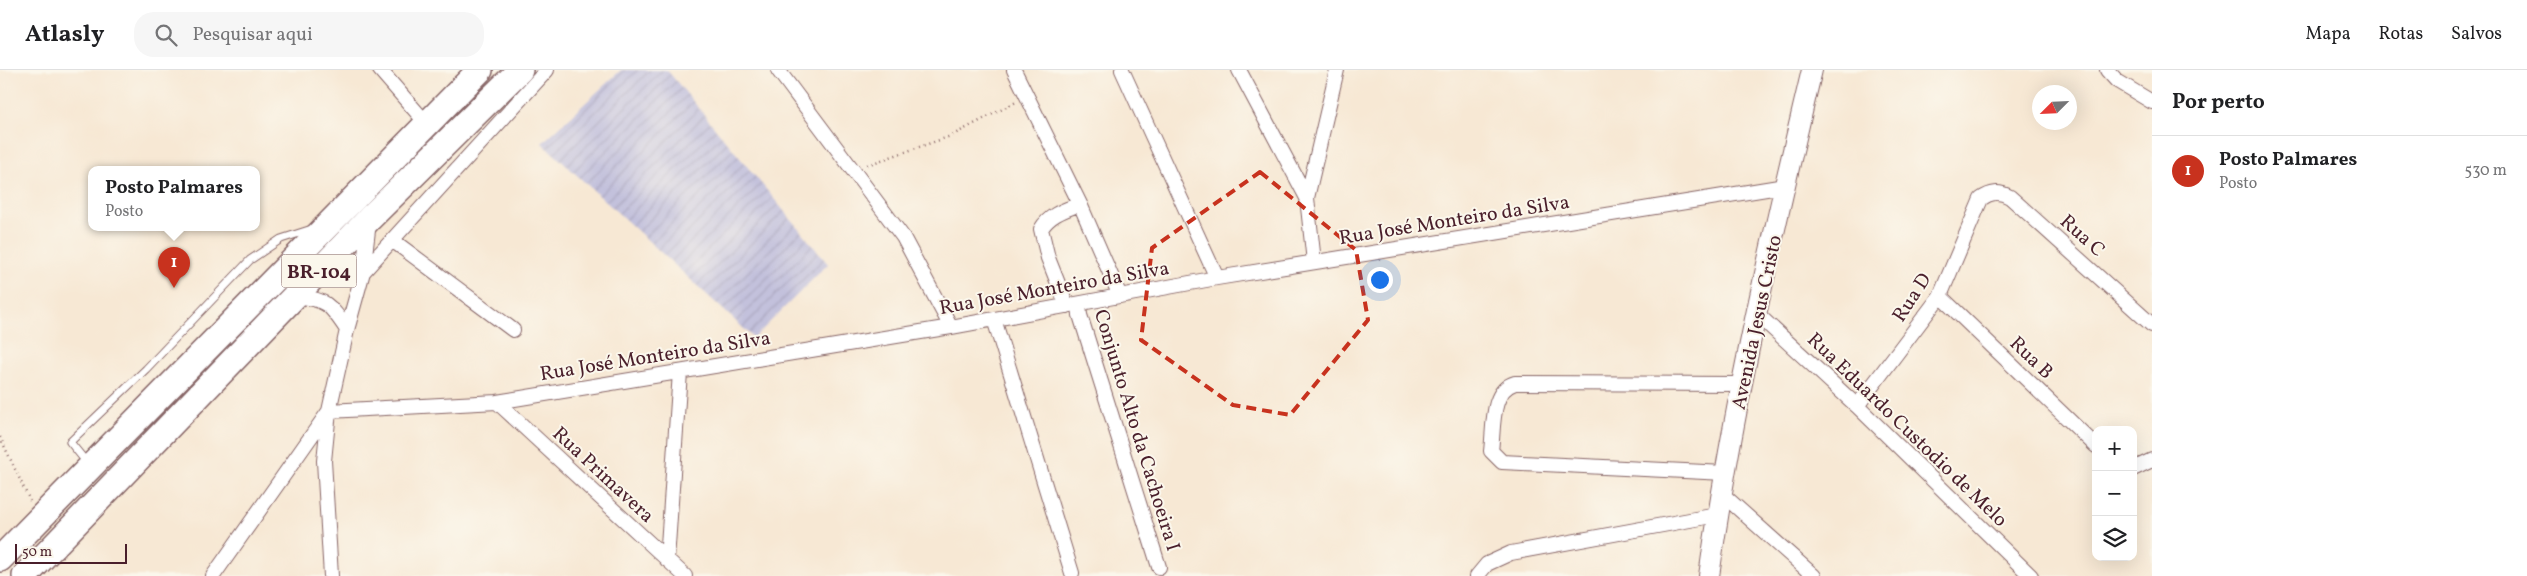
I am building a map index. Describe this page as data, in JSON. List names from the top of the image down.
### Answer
{
  "streets": {
    "highway": ["BR-104"],
    "main road": ["Avenida Jesus Cristo"],
    "street": [
      "Rua José Monteiro da Silva",
      "Rua C",
      "Rua D",
      "Rua B",
      "Rua Eduardo Custodio de Melo",
      "Conjunto Alto da Cachoeira I",
      "Rua Primavera"
    ]
  },
  "crossings": [
    ["Rua José Monteiro da Silva", "Avenida Jesus Cristo"],
    ["Rua José Monteiro da Silva", "Conjunto Alto da Cachoeira I"],
    ["Rua José Monteiro da Silva", "Rua Primavera"],
    ["Rua C", "Rua D"],
    ["Rua D", "Rua B"],
    ["Rua D", "Rua Eduardo Custodio de Melo"],
    ["Avenida Jesus Cristo", "Rua Eduardo Custodio de Melo"]
  ],
  "scale_bar": "50 m",
  "north": "bottom left",
  "page": {
    "header": "Atlasly",
    "search": "Pesquisar aqui",
    "nav": ["Mapa", "Rotas", "Salvos"],
    "heading": "Por perto",
    "list": [
      {
        "mark": "1",
        "name": "Posto Palmares",
        "note": "Posto",
        "value": "530 m"
      }
    ],
    "popup": ["Posto Palmares", "Posto"],
    "pins": "1",
    "map_buttons": ["+", "−"],
    "scale": "50 m"
  }
}
